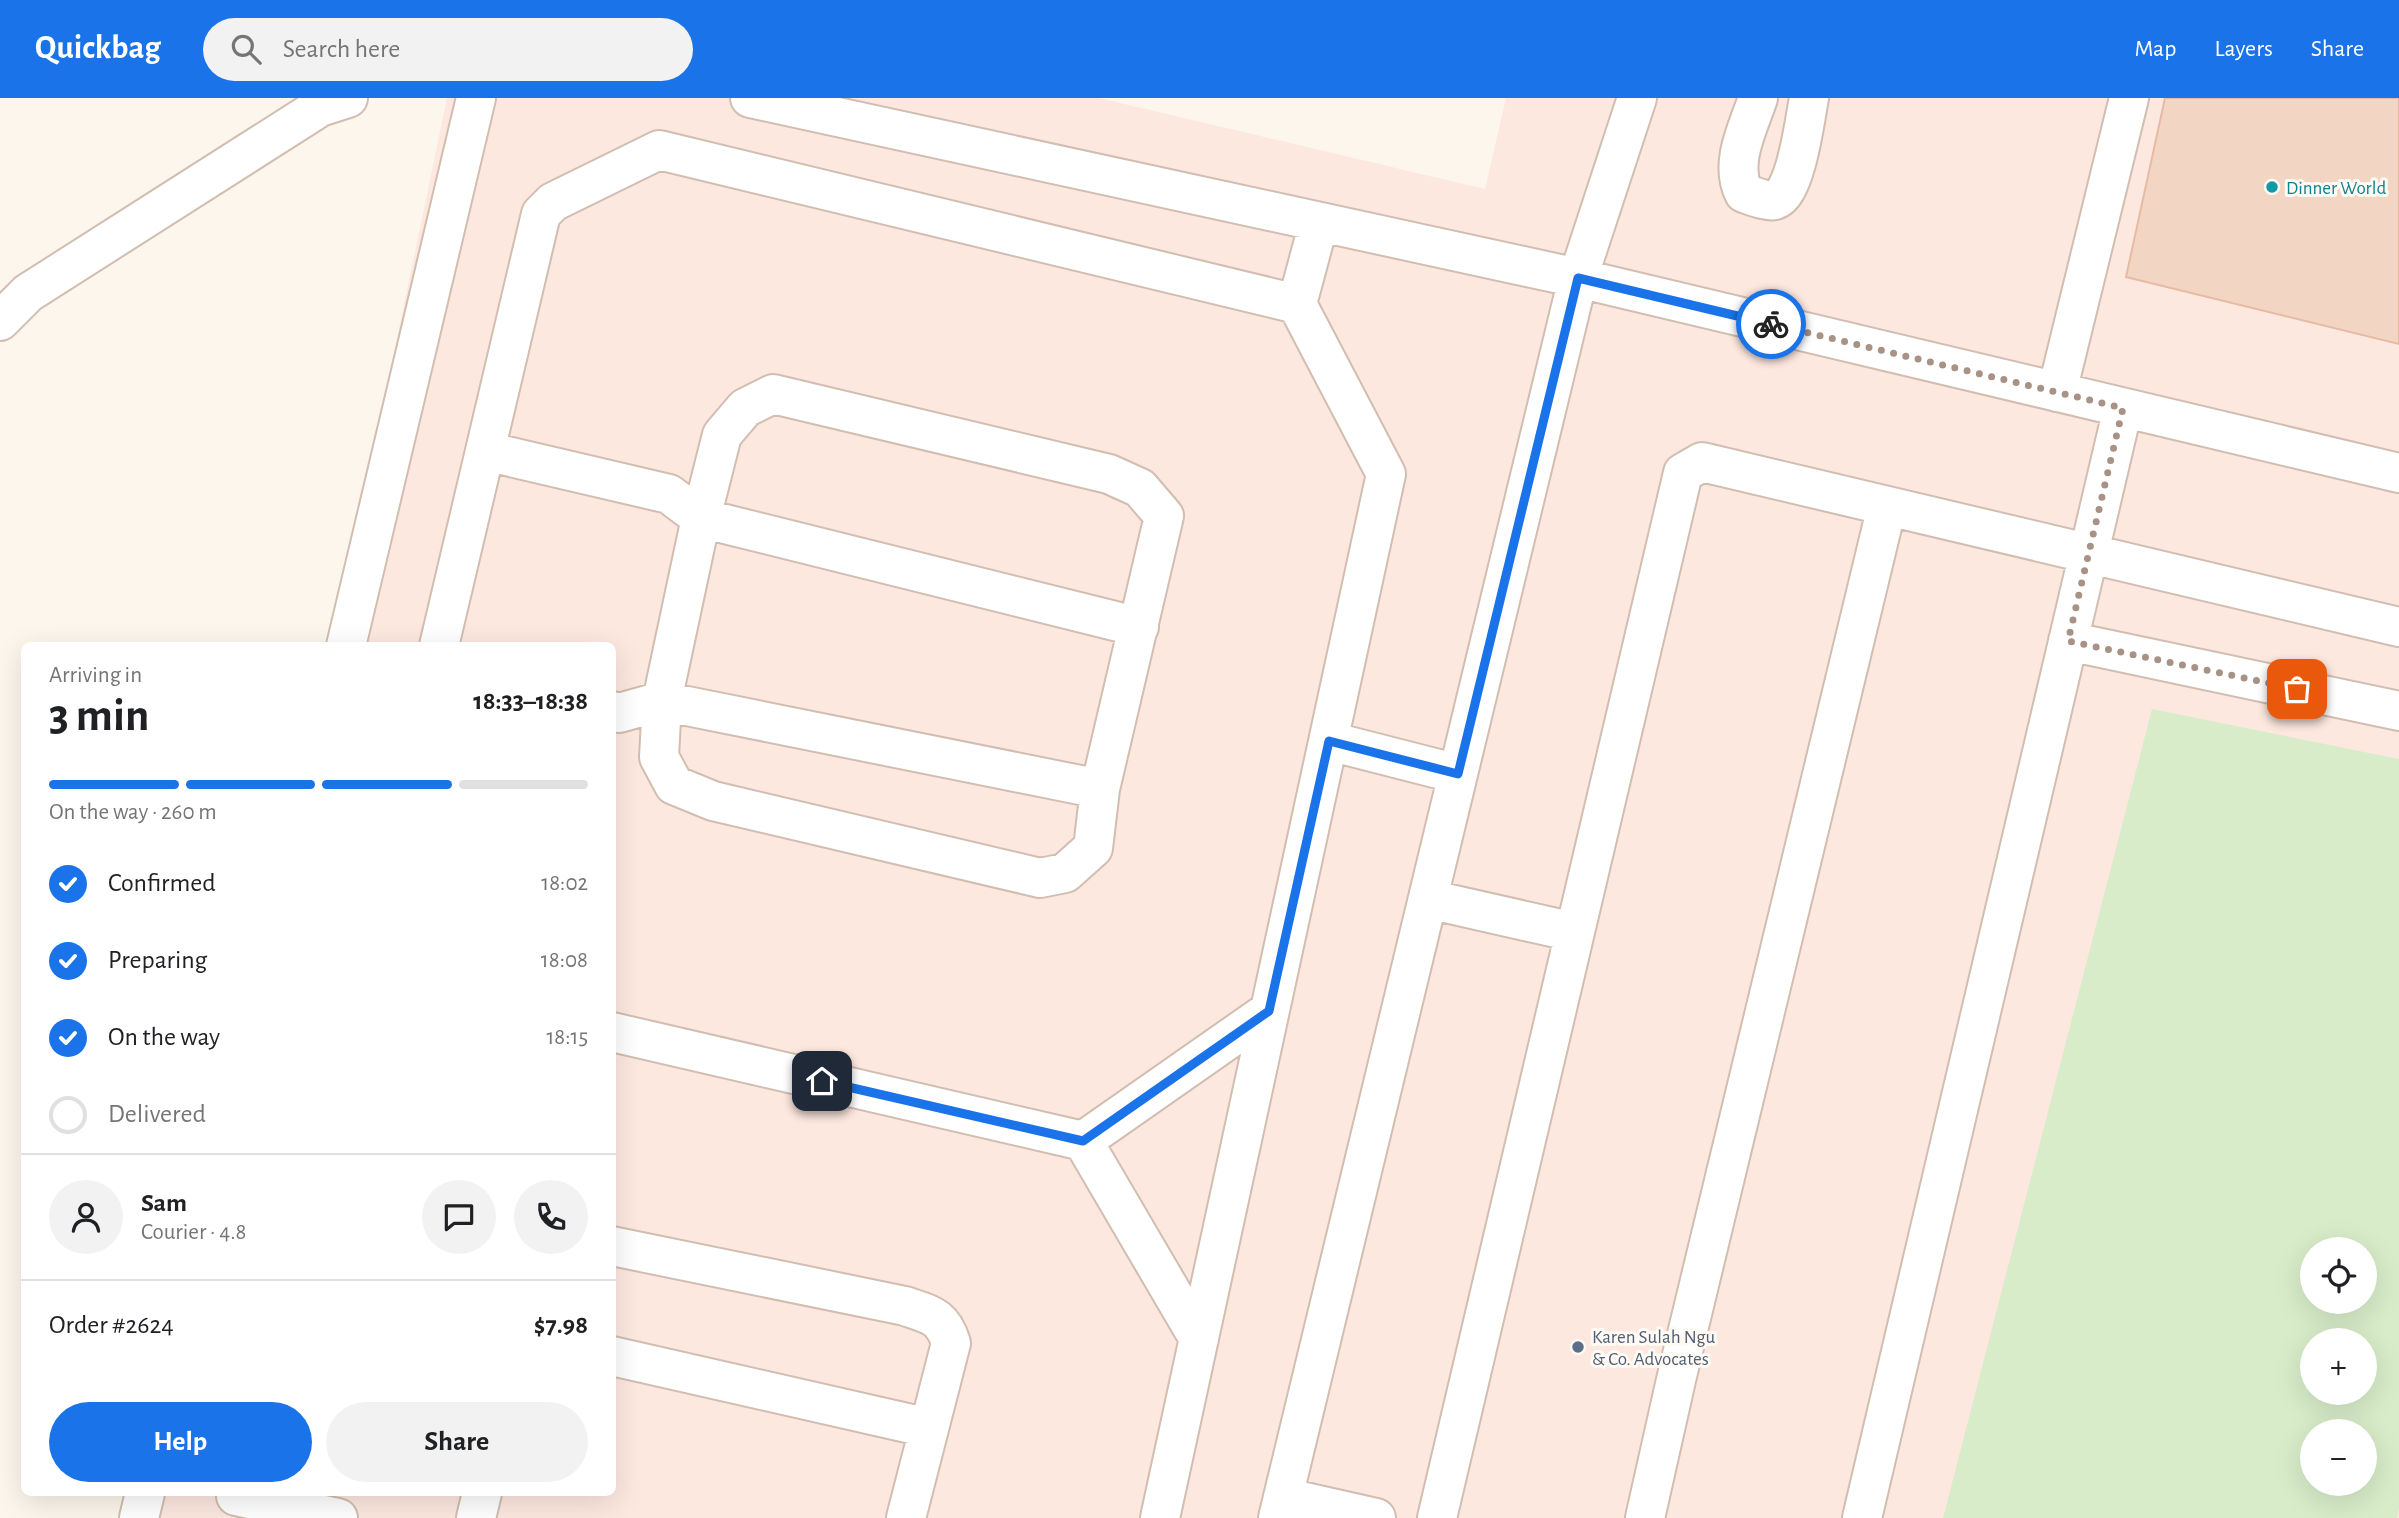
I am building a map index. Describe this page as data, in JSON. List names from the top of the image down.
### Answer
{
  "places": ["Dinner World", "Karen Sulah Ngu & Co. Advocates"],
  "page": {
    "header": "Quickbag",
    "search": "Search here",
    "nav": ["Map", "Layers", "Share"],
    "heading": ["3 min", "Arriving in", "18:33–18:38"],
    "panel": [
      "Sam",
      "Courier · 4.8",
      "Order #2624",
      "$7.98"
    ],
    "bar": "On the way · 260 m",
    "list": [
      ["Confirmed", "18:02"],
      ["Preparing", "18:08"],
      ["On the way", "18:15"],
      "Delivered"
    ],
    "map_buttons": ["+", "−"],
    "buttons": ["Help", "Share"]
  }
}
